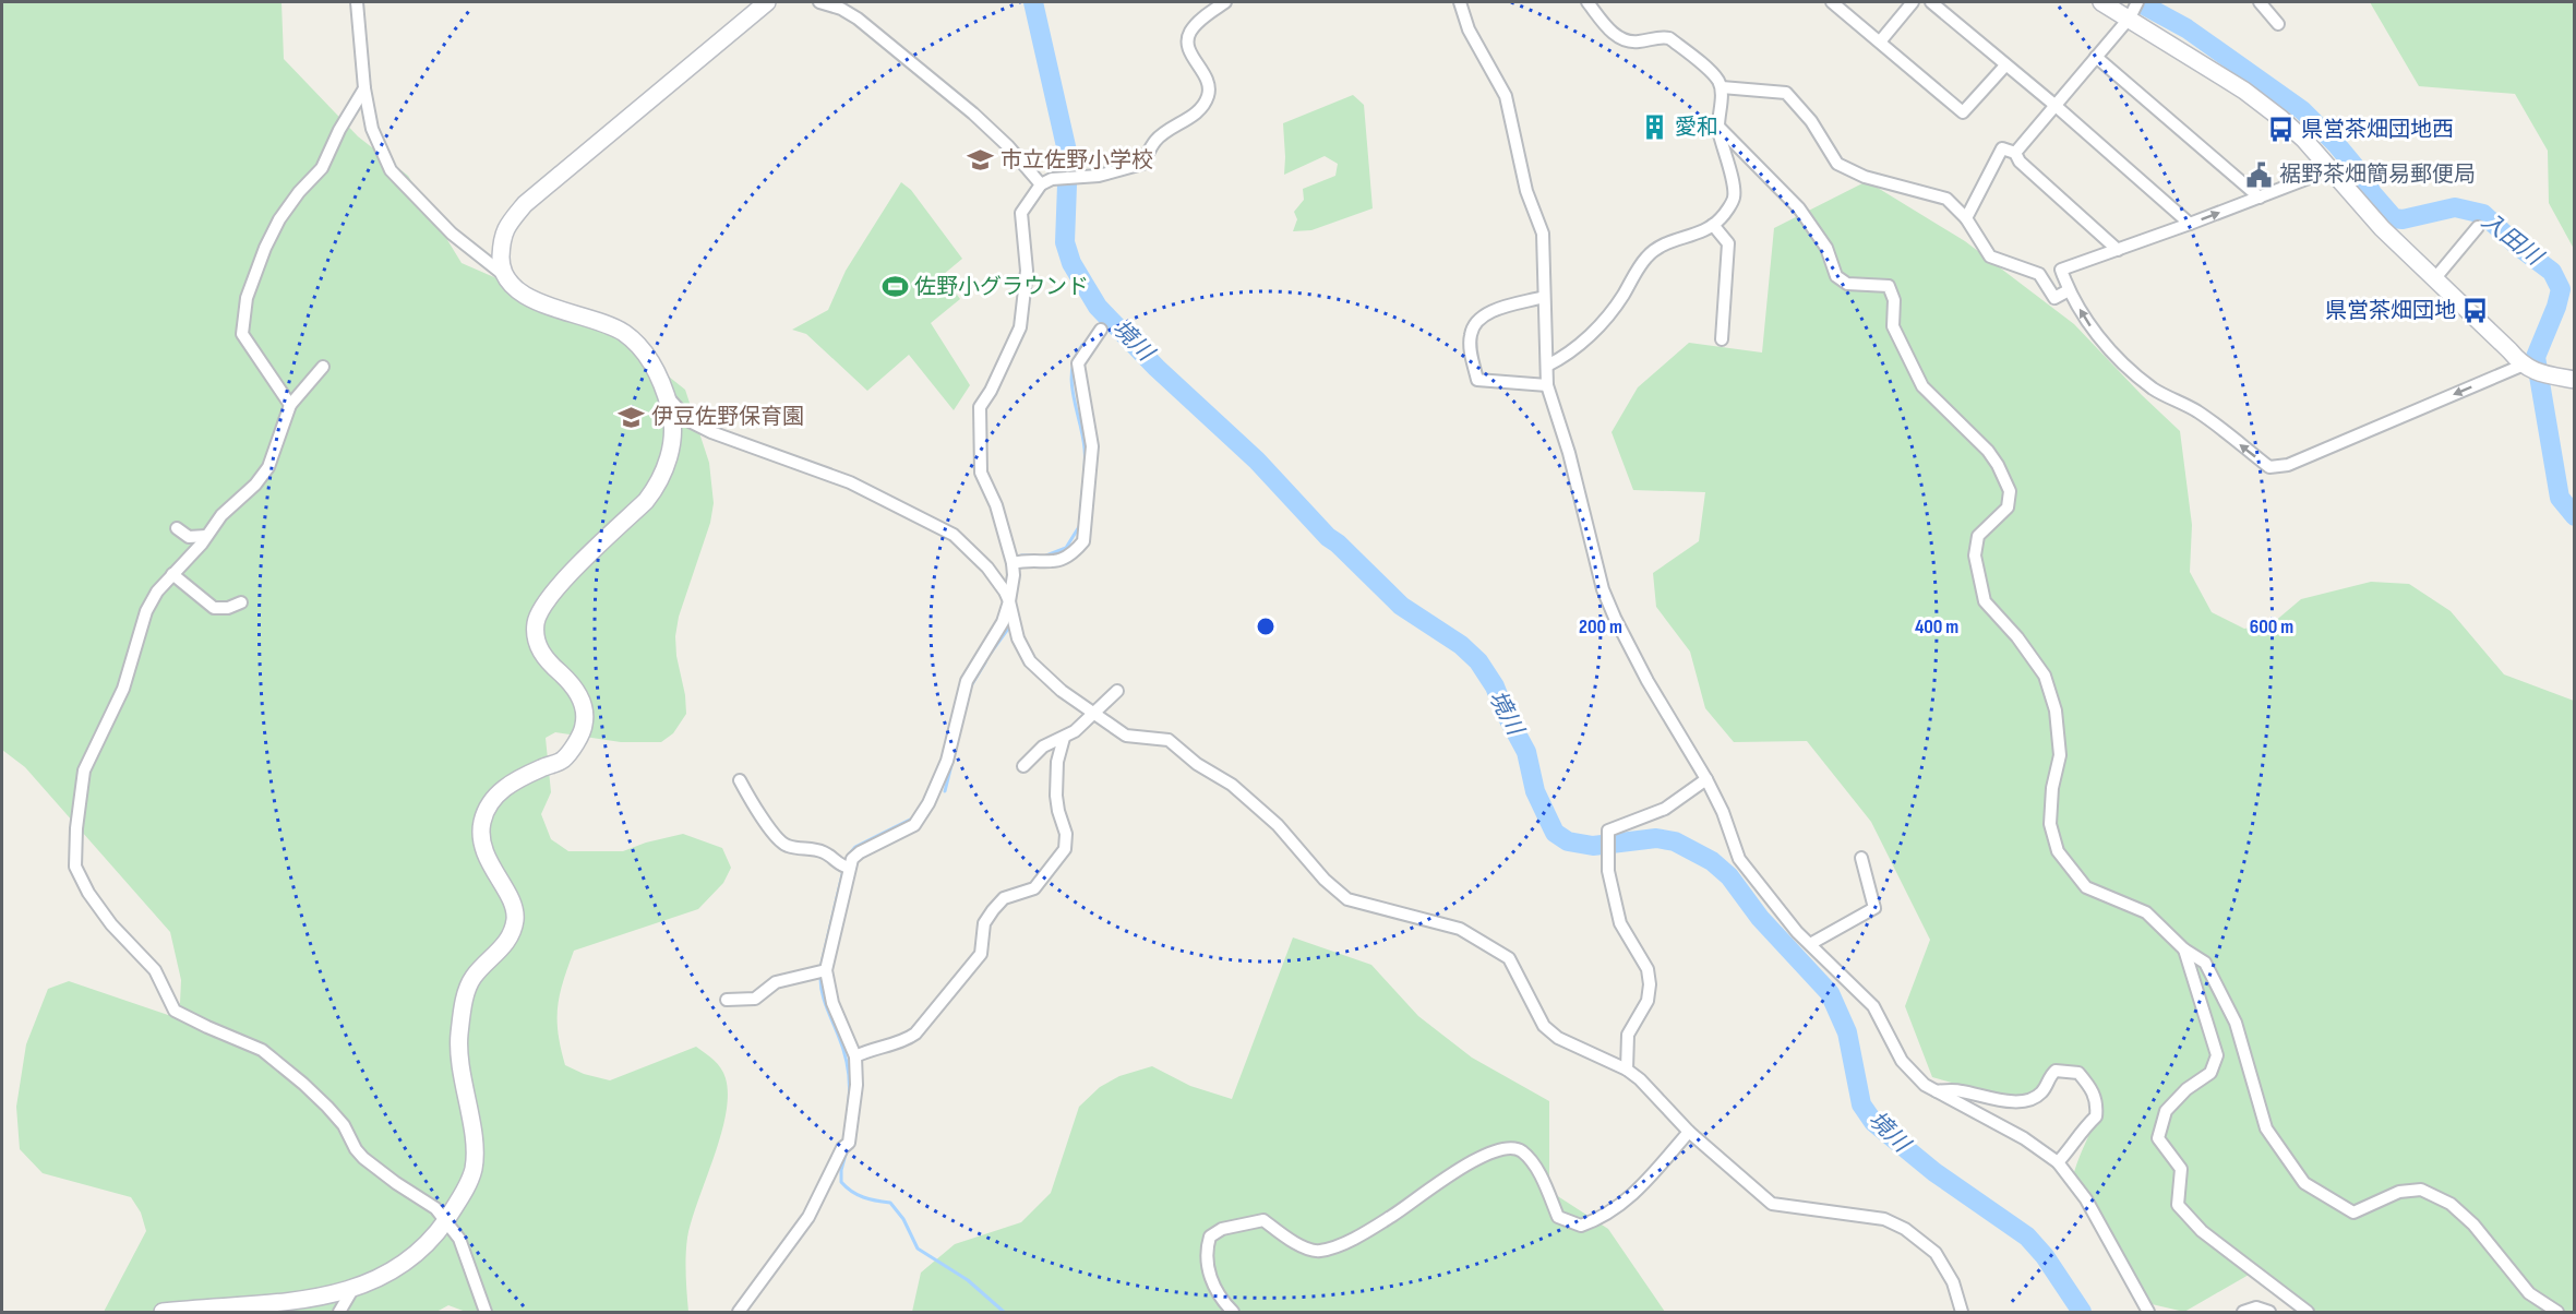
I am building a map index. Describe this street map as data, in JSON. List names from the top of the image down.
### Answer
{
  "water": ["入田川", "境川"],
  "places": {
    "building": ["愛和"],
    "bus stop": ["県営茶畑団地西", "県営茶畑団地"],
    "school or university": ["市立佐野小学校", "伊豆佐野保育園"],
    "public building": ["裾野茶畑簡易郵便局"],
    "sports": ["佐野小グラウンド"]
  },
  "rings": ["200 m", "400 m", "600 m"]
}
